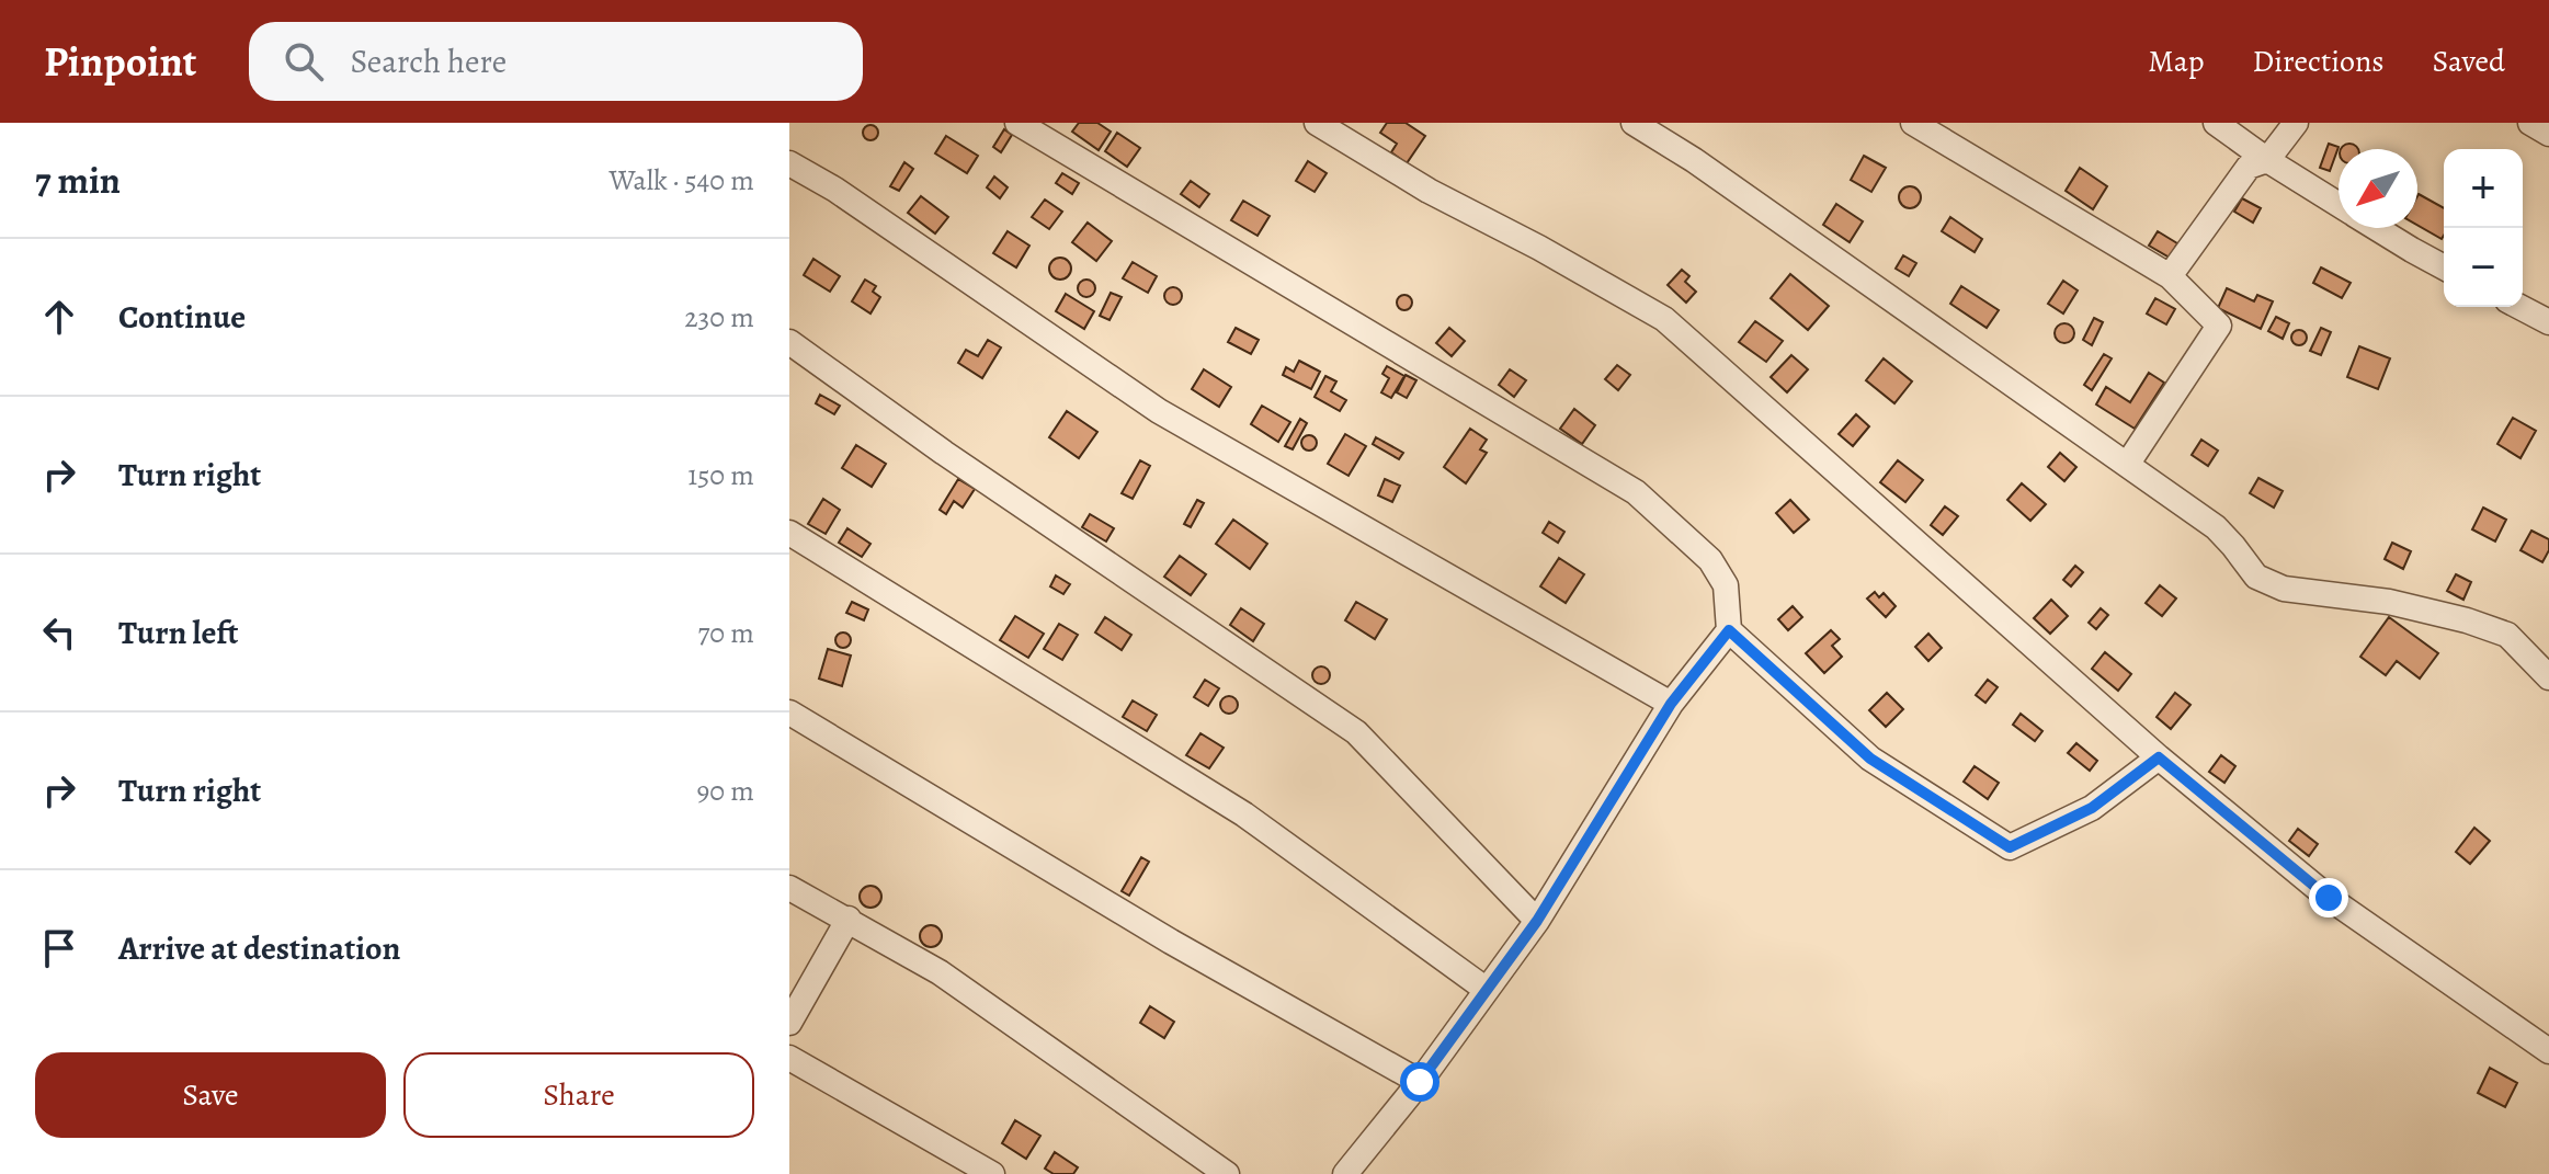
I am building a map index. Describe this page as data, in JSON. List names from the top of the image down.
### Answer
{
  "north": "bottom left",
  "page": {
    "header": "Pinpoint",
    "search": "Search here",
    "nav": ["Map", "Directions", "Saved"],
    "heading": ["7 min", "Walk · 540 m"],
    "map_buttons": ["+", "−"],
    "list": [
      ["Continue", "230 m"],
      ["Turn right", "150 m"],
      ["Turn left", "70 m"],
      ["Turn right", "90 m"],
      "Arrive at destination"
    ],
    "buttons": ["Save", "Share"]
  }
}
